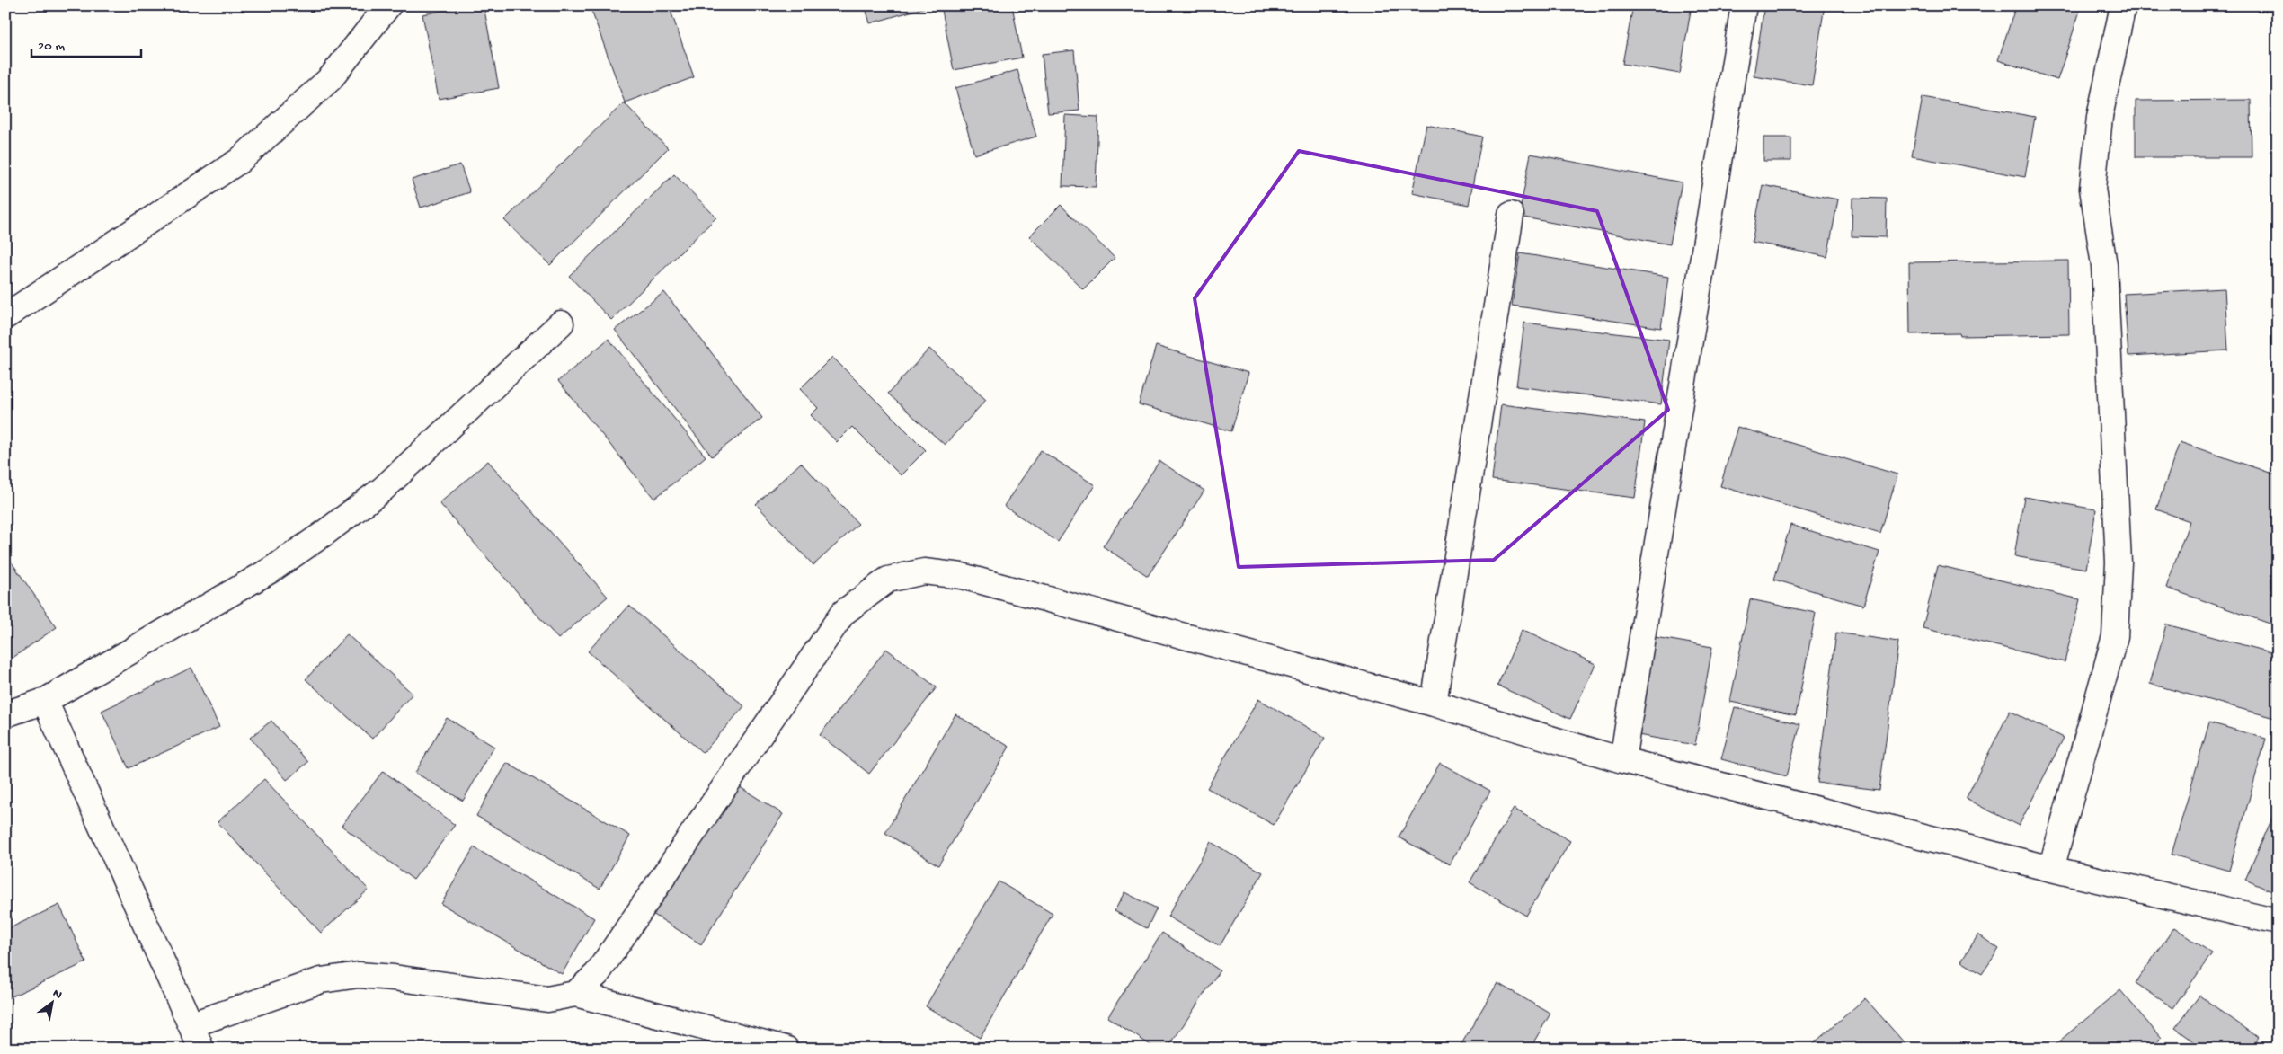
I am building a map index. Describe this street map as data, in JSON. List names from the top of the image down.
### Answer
{
  "scale_bar": "20 m",
  "north": "top right"
}
